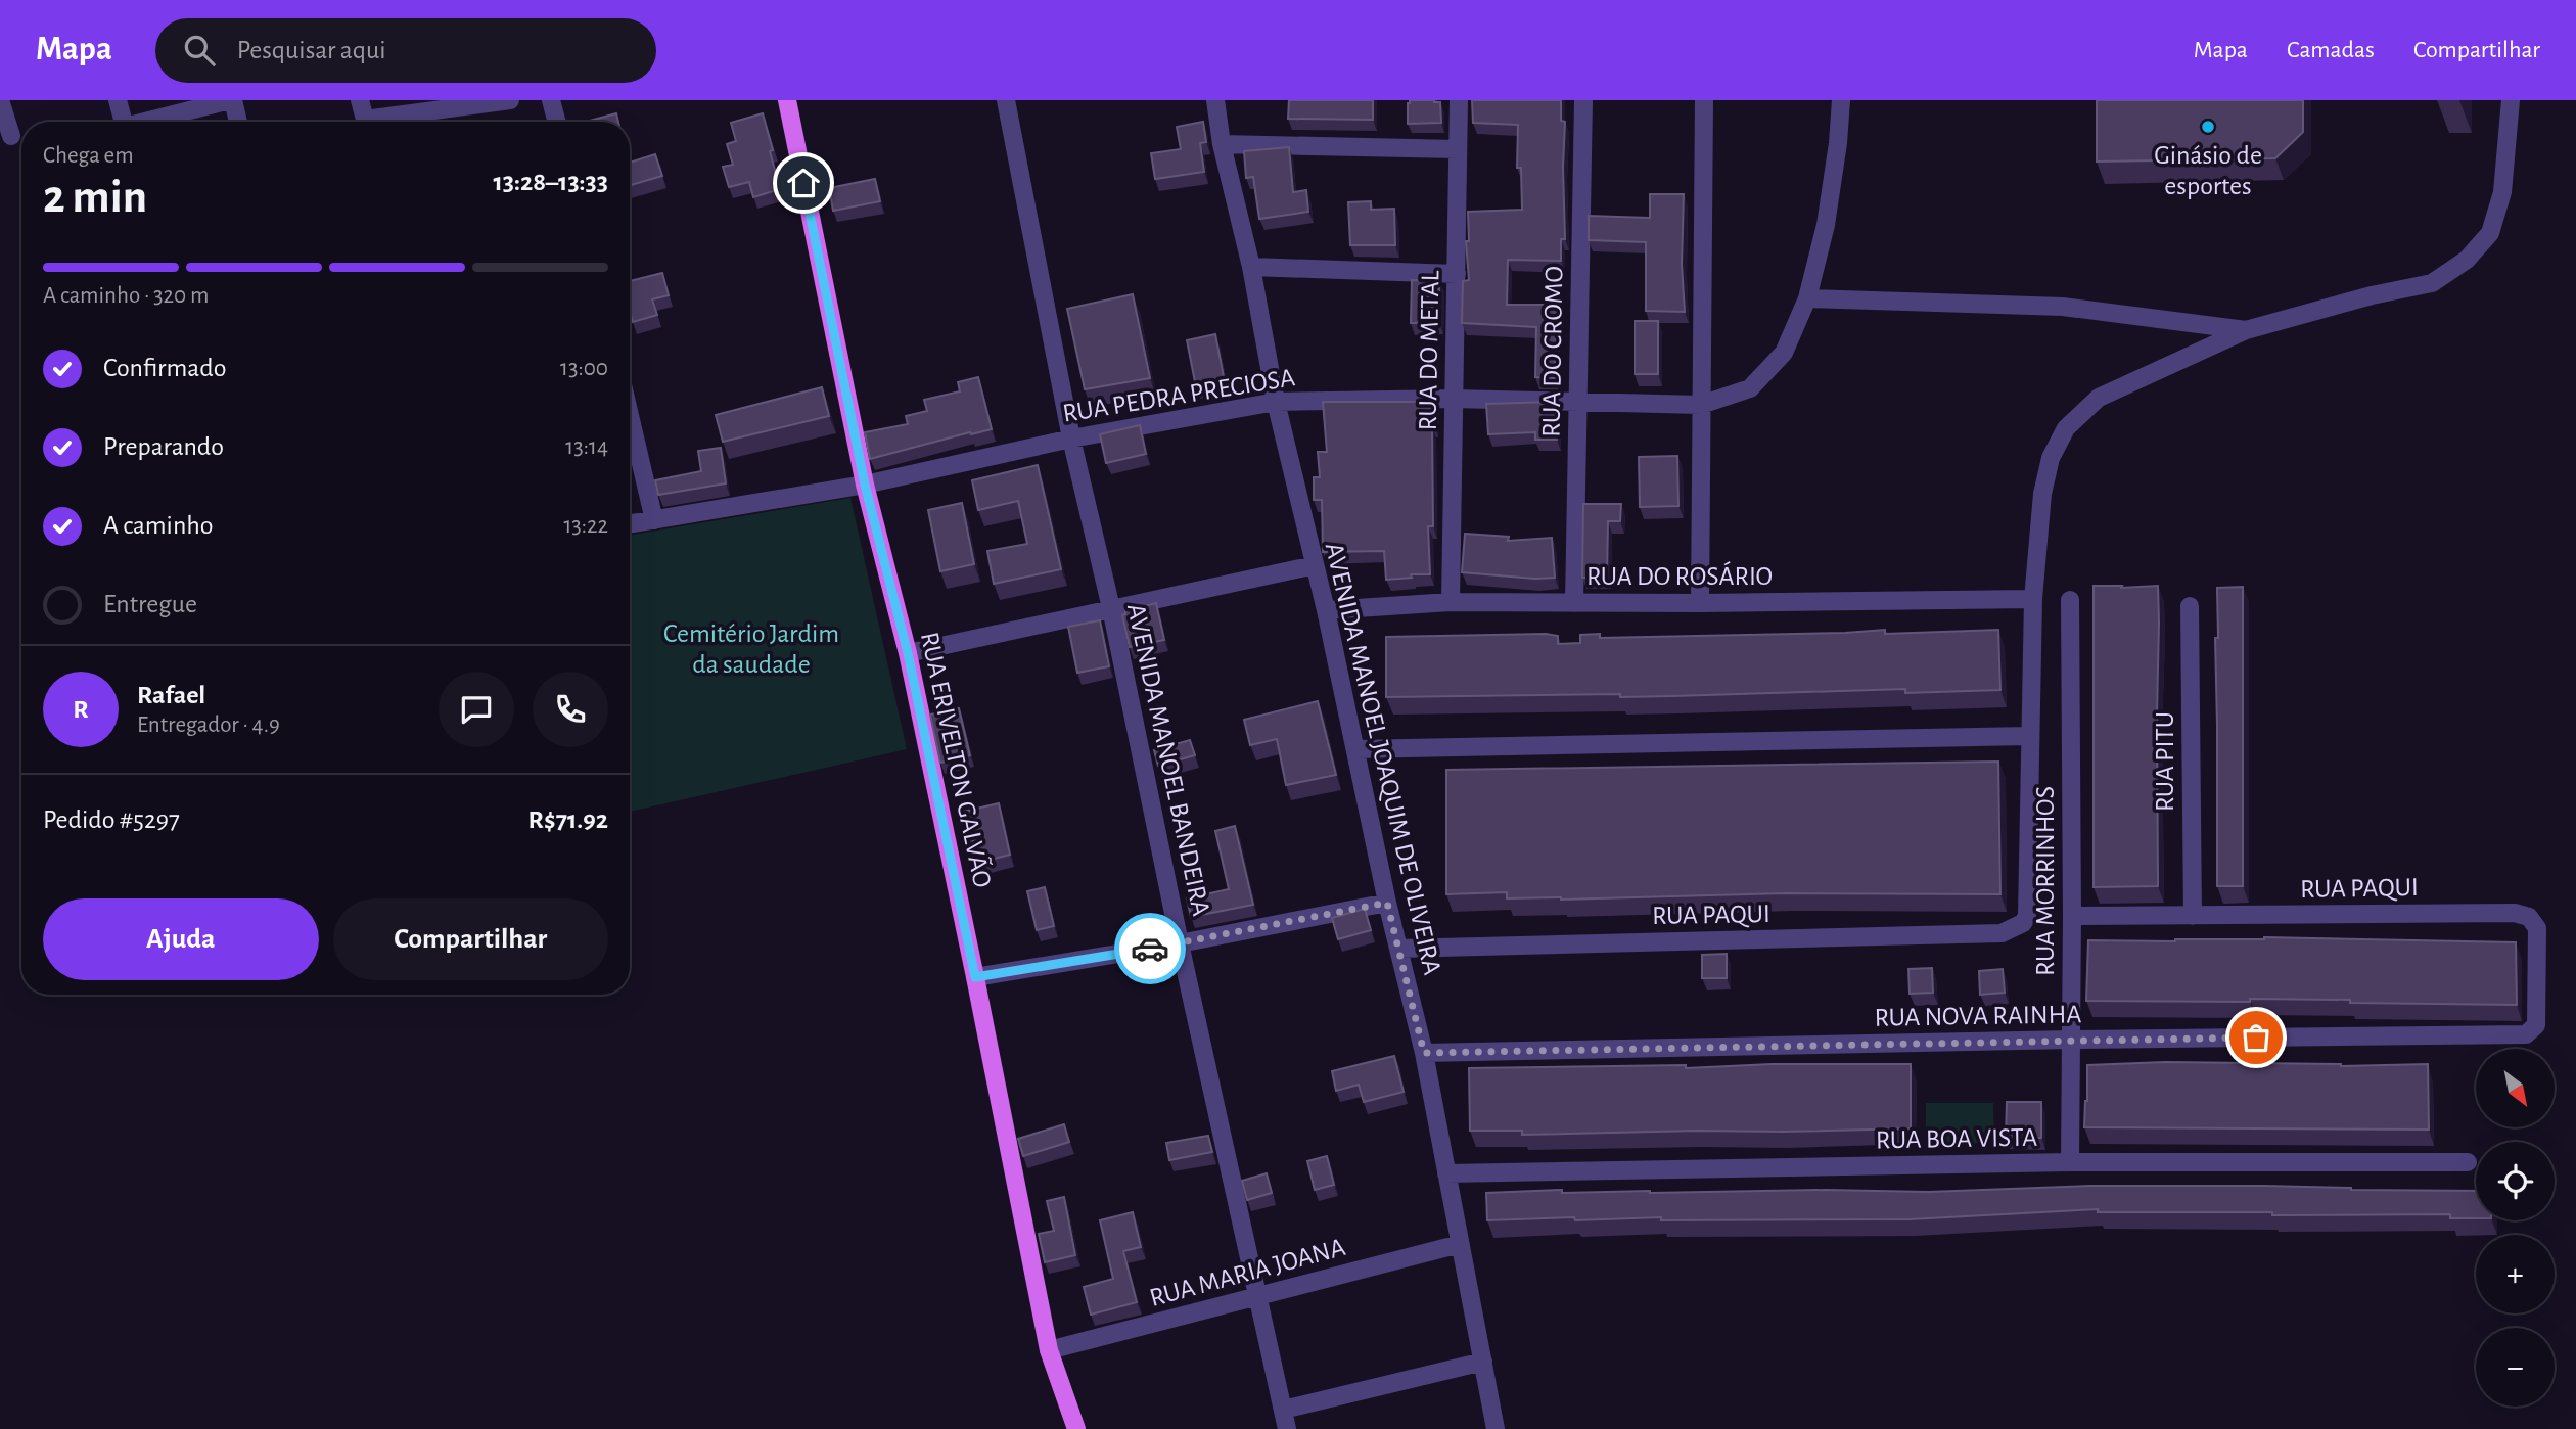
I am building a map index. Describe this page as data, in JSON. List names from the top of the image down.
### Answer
{
  "streets": {
    "main road": ["RUA ERIVELTON GALVÃO"],
    "street": [
      "RUA DO METAL",
      "RUA DO CROMO",
      "RUA PEDRA PRECIOSA",
      "RUA DO ROSÁRIO",
      "AVENIDA MANOEL JOAQUIM DE OLIVEIRA",
      "AVENIDA MANOEL BANDEIRA",
      "RUA PITU",
      "RUA MORRINHOS",
      "RUA PAQUI",
      "RUA NOVA RAINHA",
      "RUA BOA VISTA",
      "RUA MARIA JOANA"
    ]
  },
  "crossings": [
    ["RUA DO METAL", "RUA PEDRA PRECIOSA"],
    ["RUA DO METAL", "RUA DO ROSÁRIO"],
    ["RUA DO CROMO", "RUA PEDRA PRECIOSA"],
    ["RUA DO CROMO", "RUA DO ROSÁRIO"],
    ["RUA PEDRA PRECIOSA", "AVENIDA MANOEL JOAQUIM DE OLIVEIRA"],
    ["RUA PEDRA PRECIOSA", "RUA ERIVELTON GALVÃO"],
    ["RUA PEDRA PRECIOSA", "AVENIDA MANOEL BANDEIRA"],
    ["RUA DO ROSÁRIO", "AVENIDA MANOEL JOAQUIM DE OLIVEIRA"],
    ["AVENIDA MANOEL JOAQUIM DE OLIVEIRA", "RUA PAQUI"],
    ["AVENIDA MANOEL JOAQUIM DE OLIVEIRA", "RUA NOVA RAINHA"],
    ["AVENIDA MANOEL JOAQUIM DE OLIVEIRA", "RUA BOA VISTA"],
    ["AVENIDA MANOEL JOAQUIM DE OLIVEIRA", "RUA MARIA JOANA"],
    ["RUA ERIVELTON GALVÃO", "RUA MARIA JOANA"],
    ["AVENIDA MANOEL BANDEIRA", "RUA MARIA JOANA"],
    ["RUA PITU", "RUA PAQUI"],
    ["RUA MORRINHOS", "RUA PAQUI"],
    ["RUA MORRINHOS", "RUA NOVA RAINHA"],
    ["RUA MORRINHOS", "RUA BOA VISTA"],
    ["RUA PAQUI", "RUA NOVA RAINHA"]
  ],
  "parks": ["Cemitério Jardim da saudade"],
  "places": ["Ginásio de esportes"],
  "north": "bottom right",
  "page": {
    "header": "Mapa",
    "search": "Pesquisar aqui",
    "nav": ["Mapa", "Camadas", "Compartilhar"],
    "heading": ["2 min", "Chega em", "13:28–13:33"],
    "panel": [
      "Rafael",
      "Entregador · 4.9",
      "Pedido #5297",
      "R$71.92"
    ],
    "bar": "A caminho · 320 m",
    "list": [
      ["Confirmado", "13:00"],
      ["Preparando", "13:14"],
      ["A caminho", "13:22"],
      "Entregue"
    ],
    "round": "R",
    "buttons": ["Ajuda", "Compartilhar"],
    "map_buttons": ["+", "−"]
  }
}
